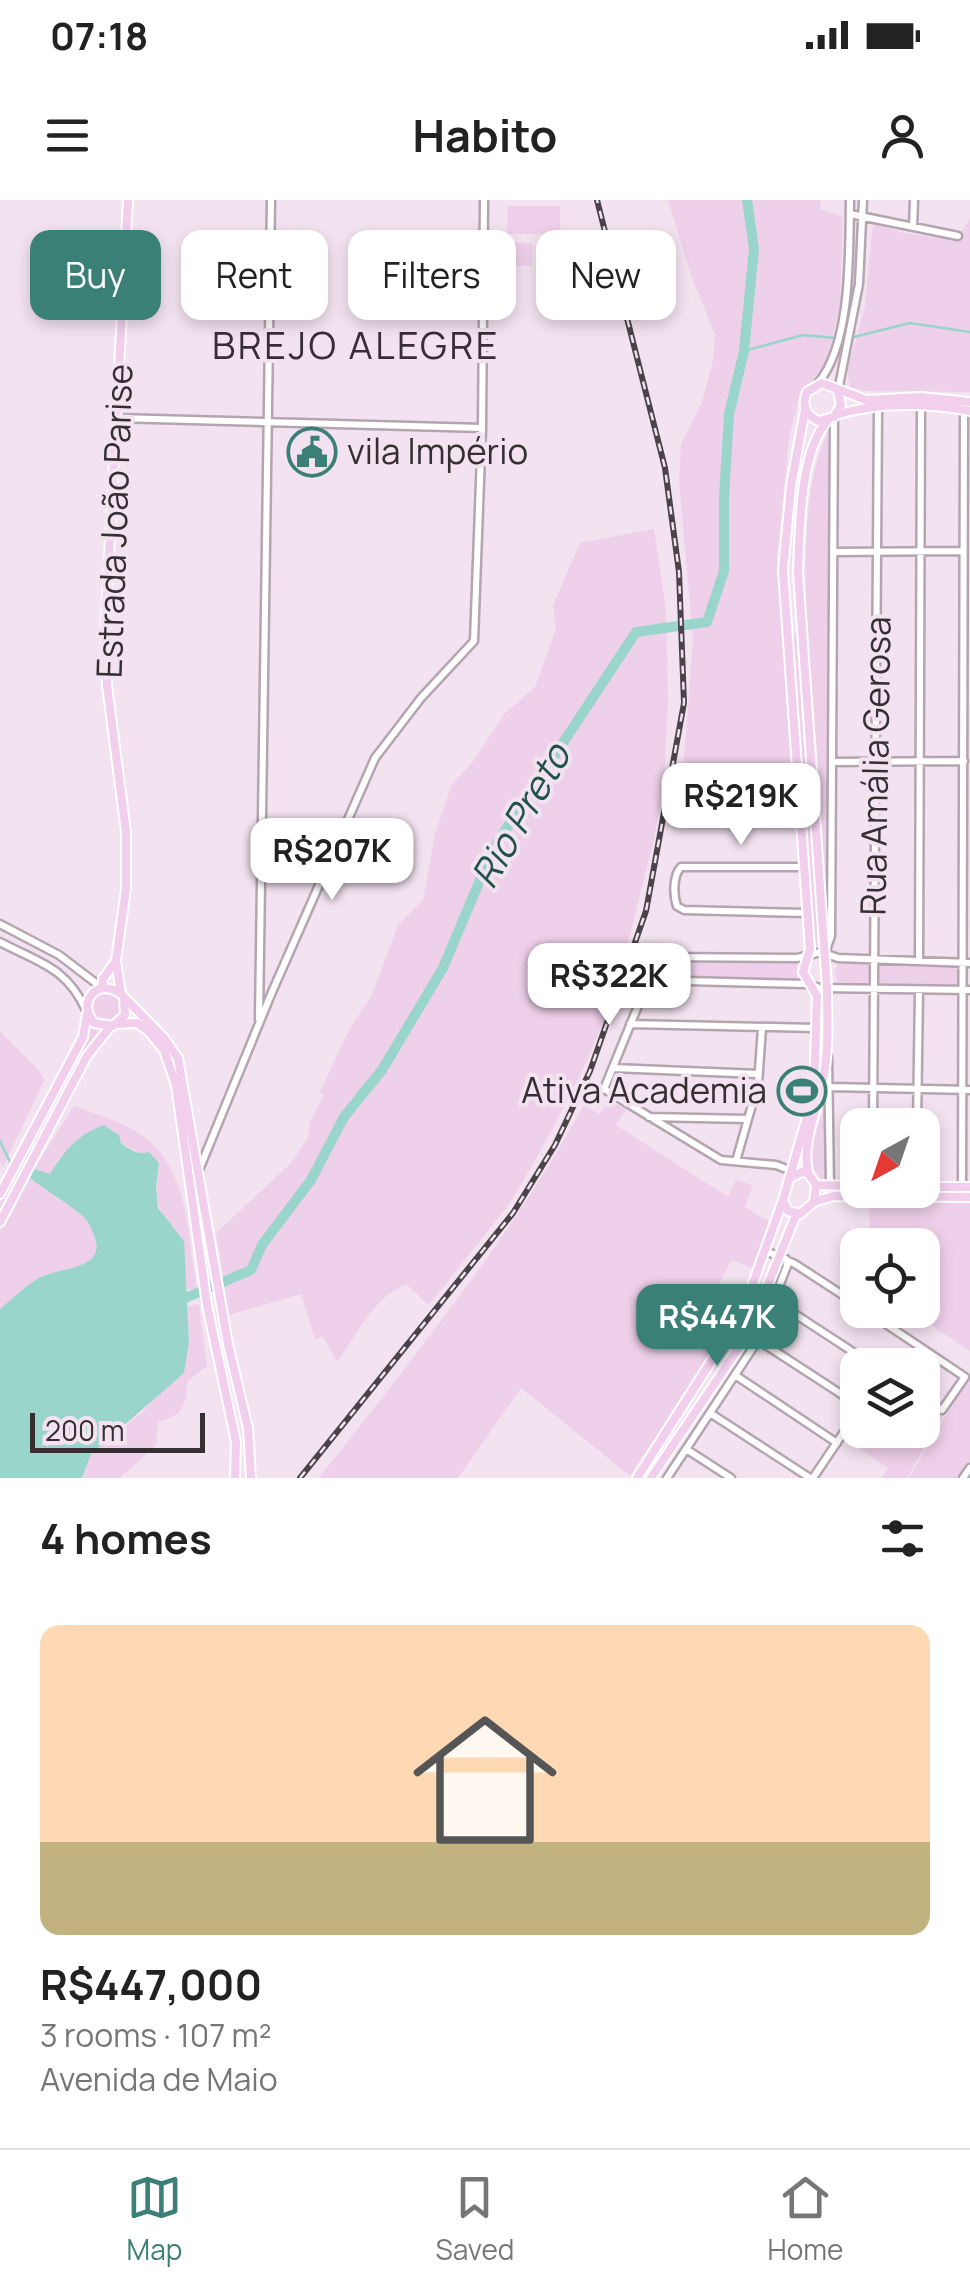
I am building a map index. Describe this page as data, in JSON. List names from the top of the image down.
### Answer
{
  "streets": {
    "main road": ["Estrada João Parise"],
    "street": ["Rua Amália Gerosa"]
  },
  "districts": ["BREJO ALEGRE"],
  "water": ["Rio Preto"],
  "places": {
    "public building": ["vila Império"],
    "sports": ["Ativa Academia"]
  },
  "scale_bar": "200 m",
  "north": "bottom left",
  "page": {
    "status": "07:18",
    "header": "Habito",
    "chip": [
      "Buy",
      "Rent",
      "Filters",
      "New"
    ],
    "price": [
      "R$219K",
      "R$207K",
      "R$322K",
      "R$447K"
    ],
    "scale": "200 m",
    "heading": "4 homes",
    "list": [
      {
        "name": "R$447,000",
        "note": "3 rooms · 107 m² · Avenida de Maio"
      }
    ],
    "tabs": ["Map", "Saved", "Home"]
  }
}
